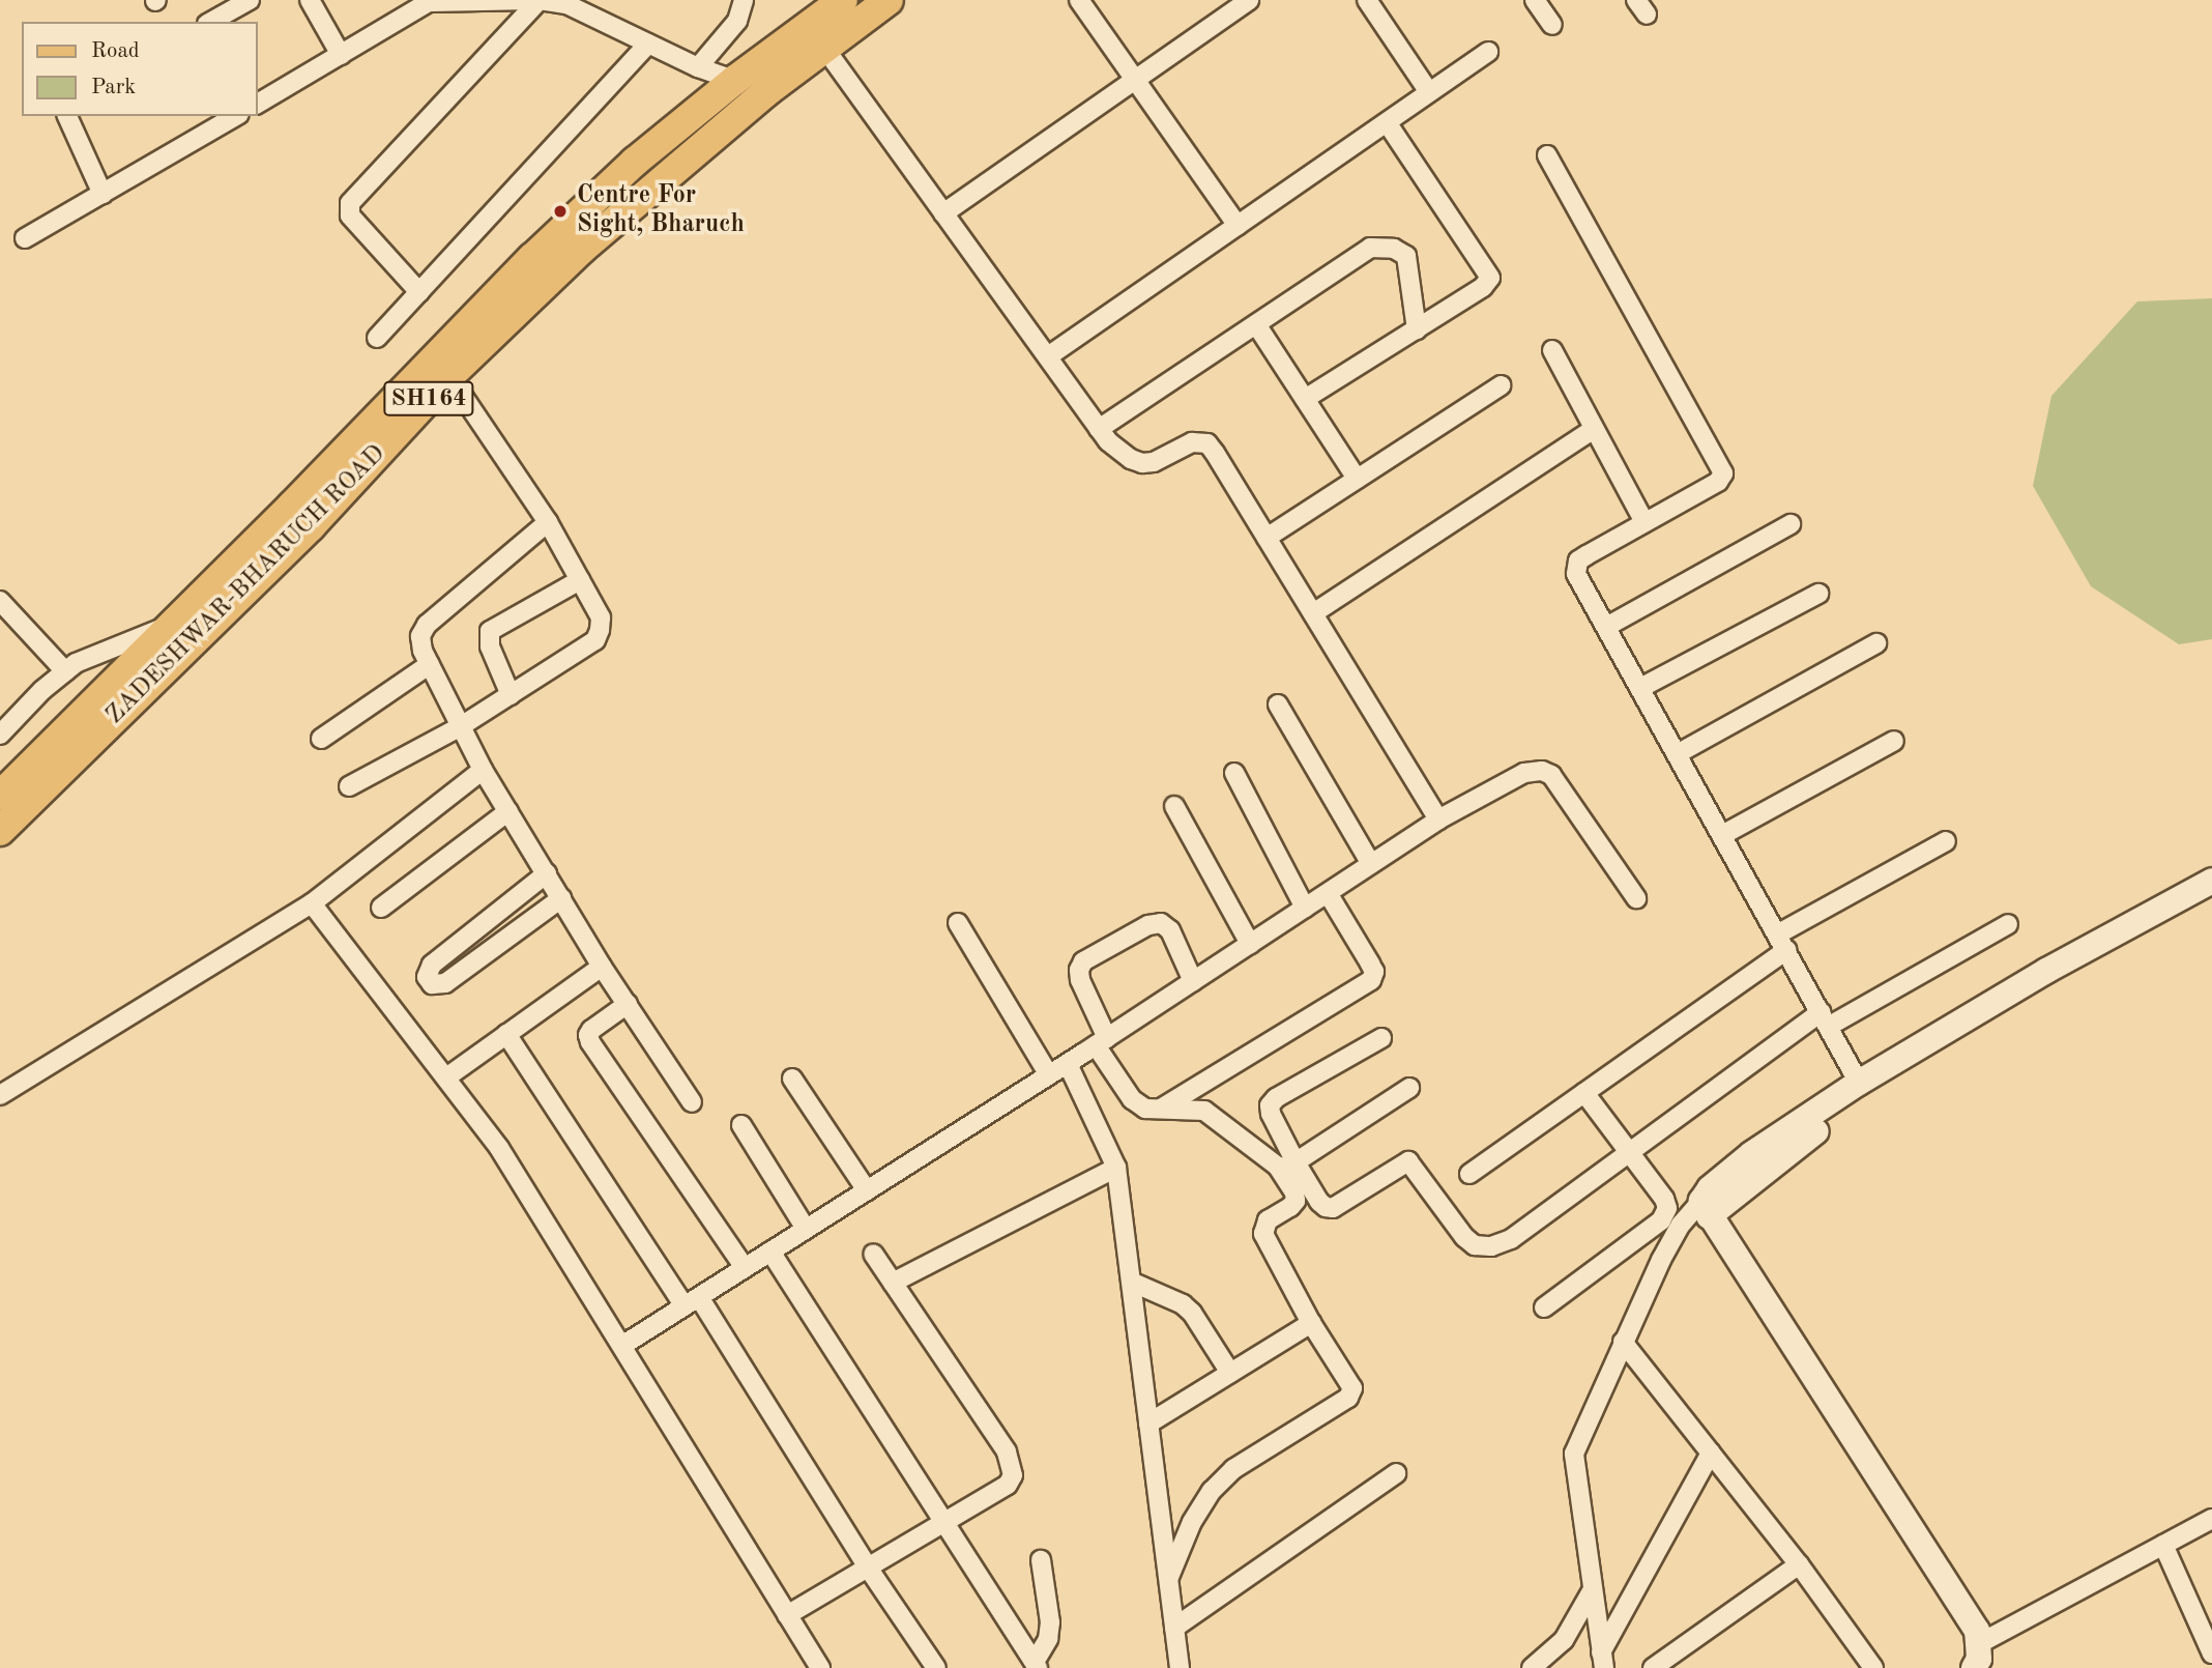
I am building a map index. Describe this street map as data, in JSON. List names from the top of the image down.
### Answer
{
  "streets": {
    "main road": ["SH164", "ZADESHWAR-BHARUCH ROAD"]
  },
  "places": ["Centre For Sight, Bharuch"],
  "legend": ["Road", "Park"]
}
